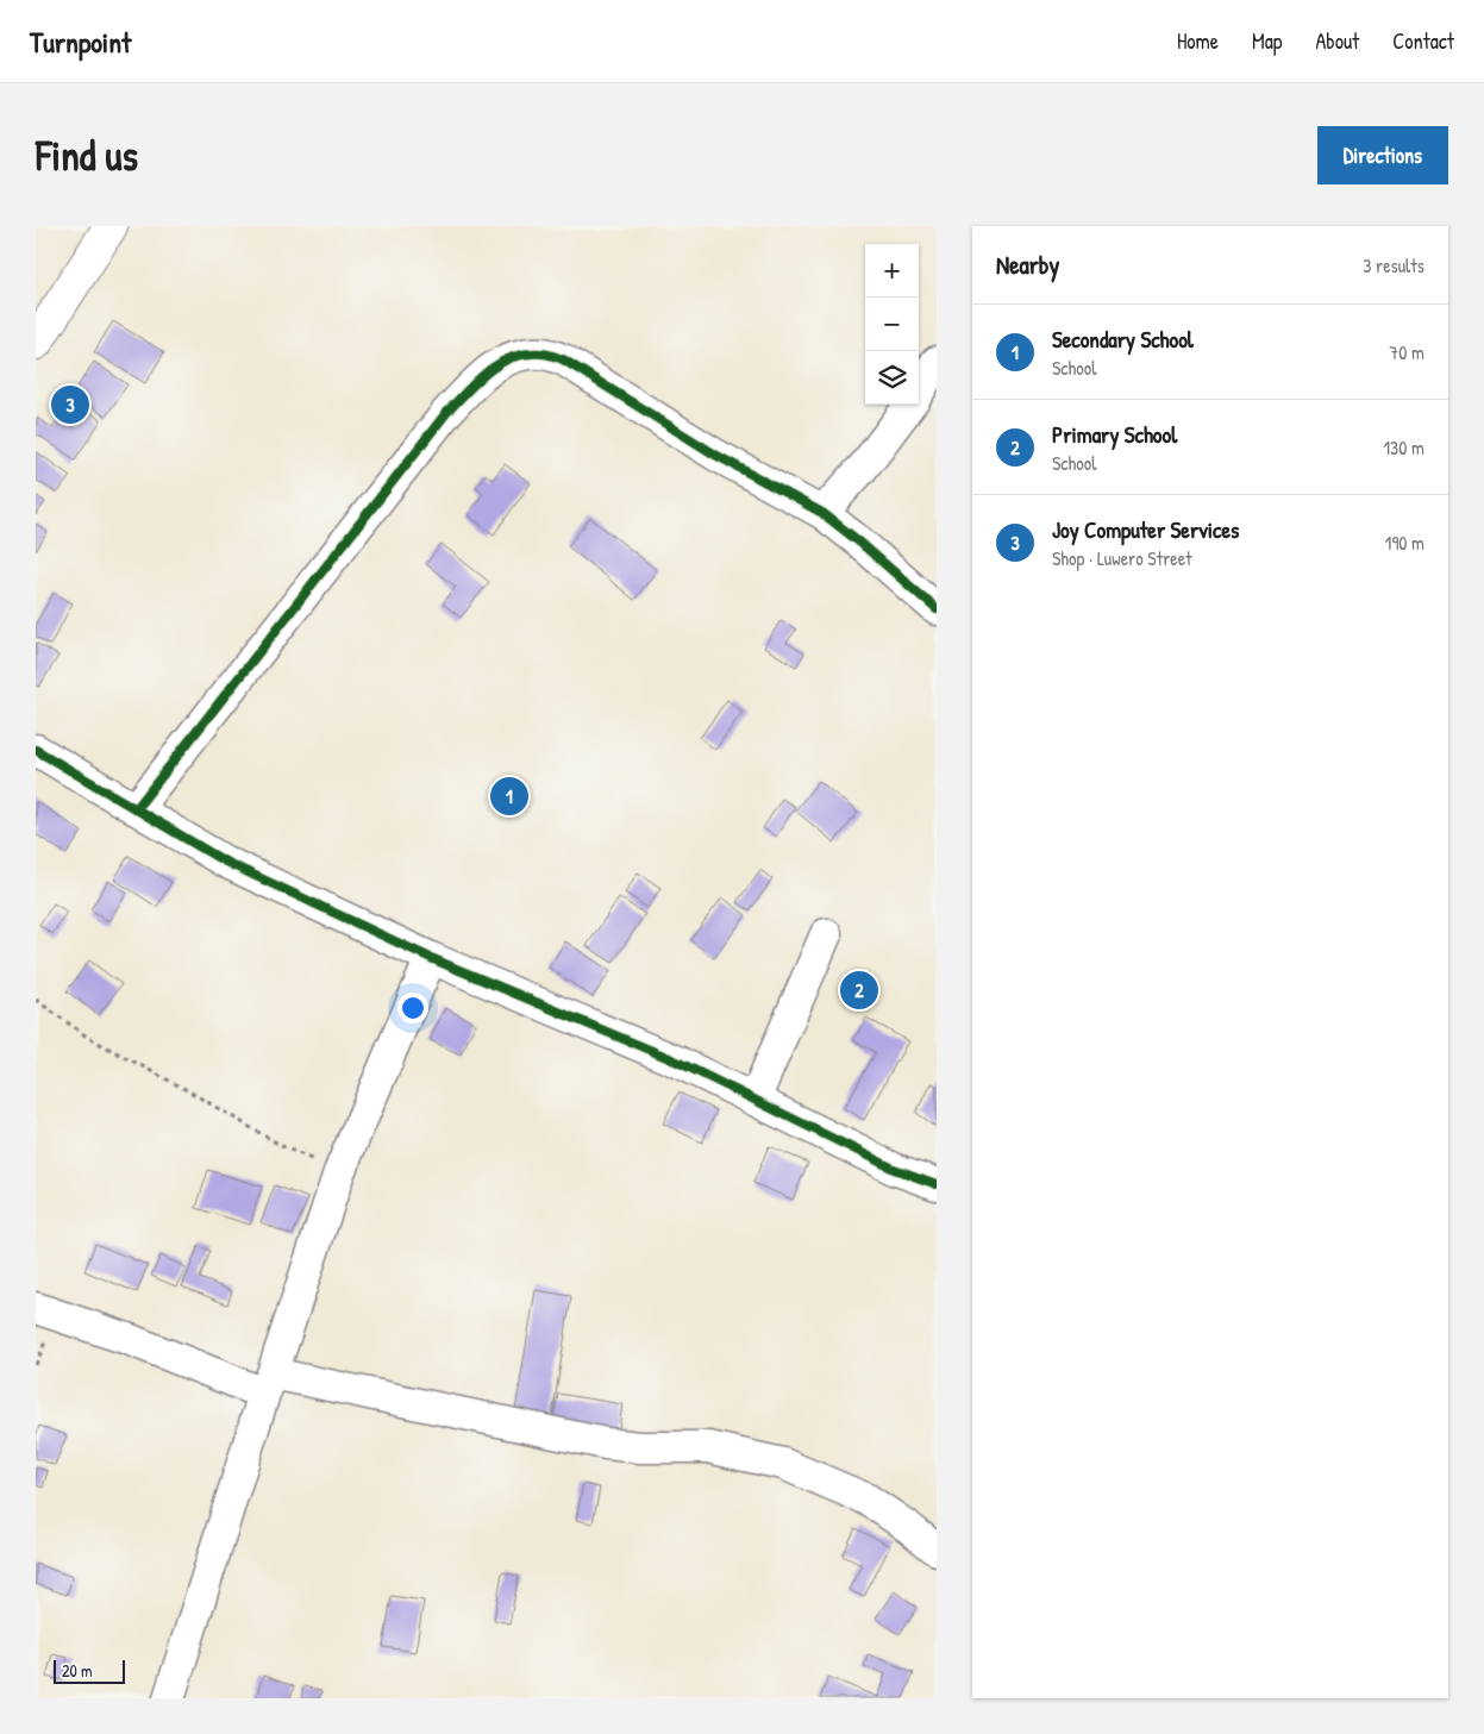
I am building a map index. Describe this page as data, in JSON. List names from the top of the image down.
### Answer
{
  "scale_bar": "20 m",
  "page": {
    "header": "Turnpoint",
    "nav": [
      "Home",
      "Map",
      "About",
      "Contact"
    ],
    "buttons": "Directions",
    "title": "Find us",
    "heading": ["Nearby", "3 results"],
    "map_buttons": ["+", "−"],
    "list": [
      {
        "mark": "1",
        "name": "Secondary School",
        "note": "School",
        "value": "70 m"
      },
      {
        "mark": "2",
        "name": "Primary School",
        "note": "School",
        "value": "130 m"
      },
      {
        "mark": "3",
        "name": "Joy Computer Services",
        "note": "Shop · Luwero Street",
        "value": "190 m"
      }
    ],
    "pins": ["3", "1", "2"],
    "scale": "20 m"
  }
}
